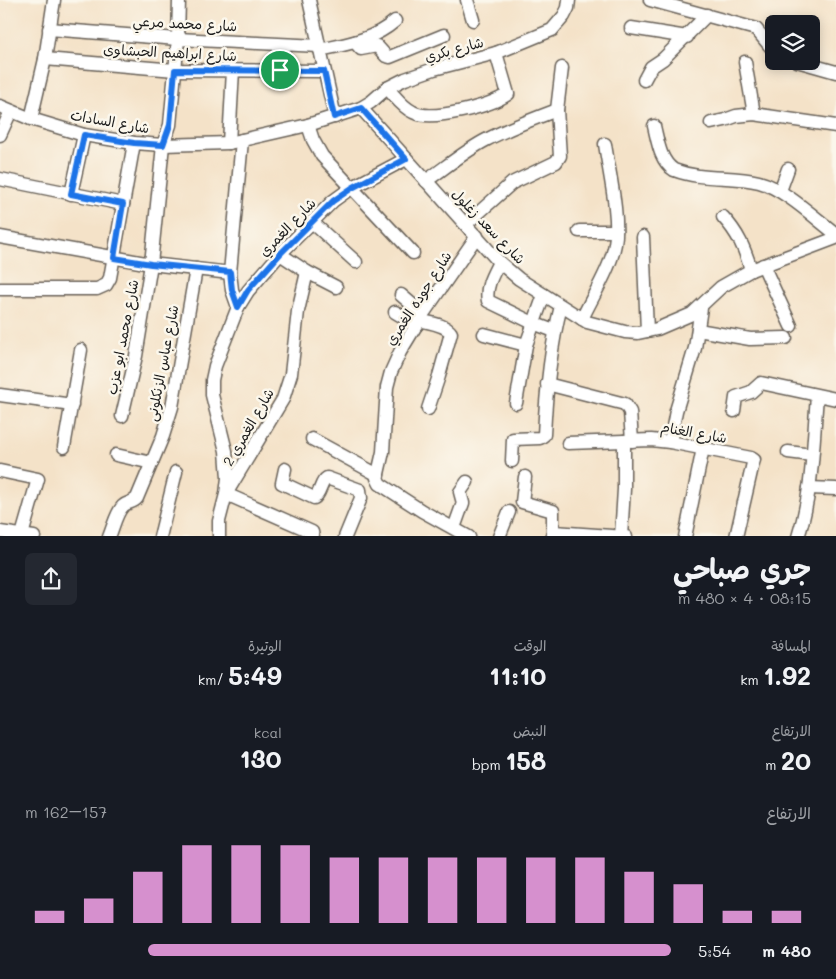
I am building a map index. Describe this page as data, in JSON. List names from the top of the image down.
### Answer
{
  "streets": {
    "street": [
      "شارع محمد مرعي",
      "شارع بكري",
      "شارع ابراهيم الحبشاوى",
      "شارع السادات",
      "شارع سعد زغلول",
      "شارع الغمري",
      "شارع جوده الغمري",
      "شارع محمد ابو عزب",
      "شارع عباس الزنكلونى",
      "شارع الغمري 2",
      "شارع الغنام"
    ]
  },
  "crossings": [
    ["شارع محمد مرعي", "شارع محمد ابو عزب"],
    ["شارع بكري", "شارع السادات"],
    ["شارع بكري", "شارع سعد زغلول"],
    ["شارع ابراهيم الحبشاوى", "شارع محمد ابو عزب"],
    ["شارع السادات", "شارع محمد ابو عزب"],
    ["شارع سعد زغلول", "شارع الغمري"],
    ["شارع سعد زغلول", "شارع جوده الغمري"],
    ["شارع الغمري", "شارع الغمري 2"]
  ],
  "page": {
    "heading": ["جري صباحي", "08:15 · 4 × 480 m"],
    "stats": [
      ["المسافة", "1.92 km"],
      ["الوقت", "11:10"],
      ["الوتيرة", "5:49 /km"],
      ["الارتفاع", "20 m"],
      ["النبض", "158 bpm"],
      ["kcal", "130"]
    ],
    "chart": ["الارتفاع", "157–162 m"],
    "list": [
      {
        "name": "480 m",
        "note": "5:54"
      }
    ]
  }
}
